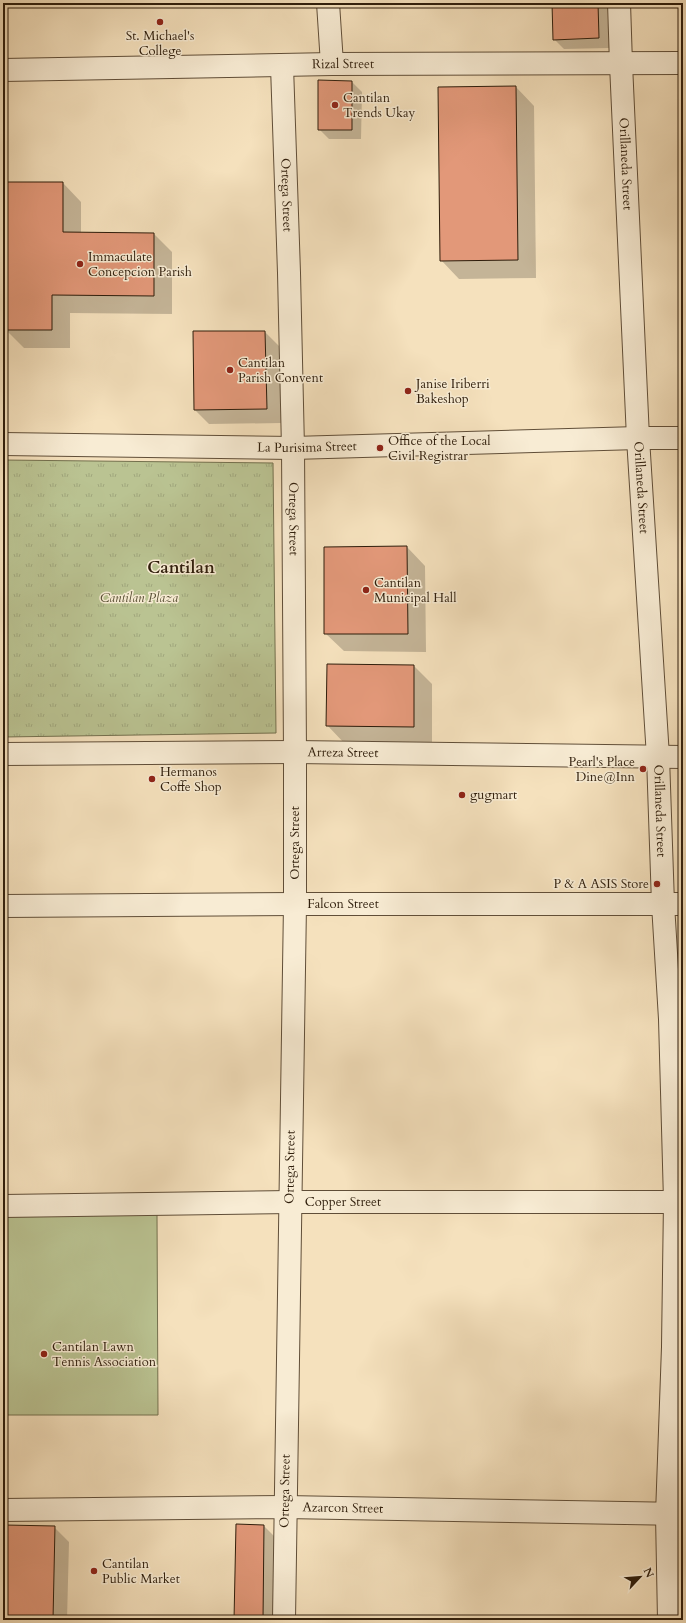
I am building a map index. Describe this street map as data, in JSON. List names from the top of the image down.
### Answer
{
  "streets": {
    "street": [
      "Rizal Street",
      "Orillaneda Street",
      "Ortega Street",
      "La Purisima Street",
      "Arreza Street",
      "Falcon Street",
      "Copper Street",
      "Azarcon Street"
    ]
  },
  "crossings": [
    ["Rizal Street", "Orillaneda Street"],
    ["Rizal Street", "Ortega Street"],
    ["Orillaneda Street", "La Purisima Street"],
    ["Orillaneda Street", "Arreza Street"],
    ["Orillaneda Street", "Falcon Street"],
    ["Orillaneda Street", "Copper Street"],
    ["Orillaneda Street", "Azarcon Street"],
    ["Ortega Street", "La Purisima Street"],
    ["Ortega Street", "Arreza Street"],
    ["Ortega Street", "Falcon Street"],
    ["Ortega Street", "Copper Street"],
    ["Ortega Street", "Azarcon Street"]
  ],
  "districts": ["Cantilan"],
  "parks": ["Cantilan Plaza"],
  "places": [
    "St. Michael's College",
    "Cantilan Trends Ukay",
    "Immaculate Concepcion Parish",
    "Cantilan Parish Convent",
    "Janise Iriberri Bakeshop",
    "Office of the Local Civil Registrar",
    "Cantilan Municipal Hall",
    "Pearl's Place Dine@Inn",
    "Hermanos Coffe Shop",
    "gugmart",
    "P & A ASIS Store",
    "Cantilan Lawn Tennis Association",
    "Cantilan Public Market"
  ],
  "north": "top right"
}
